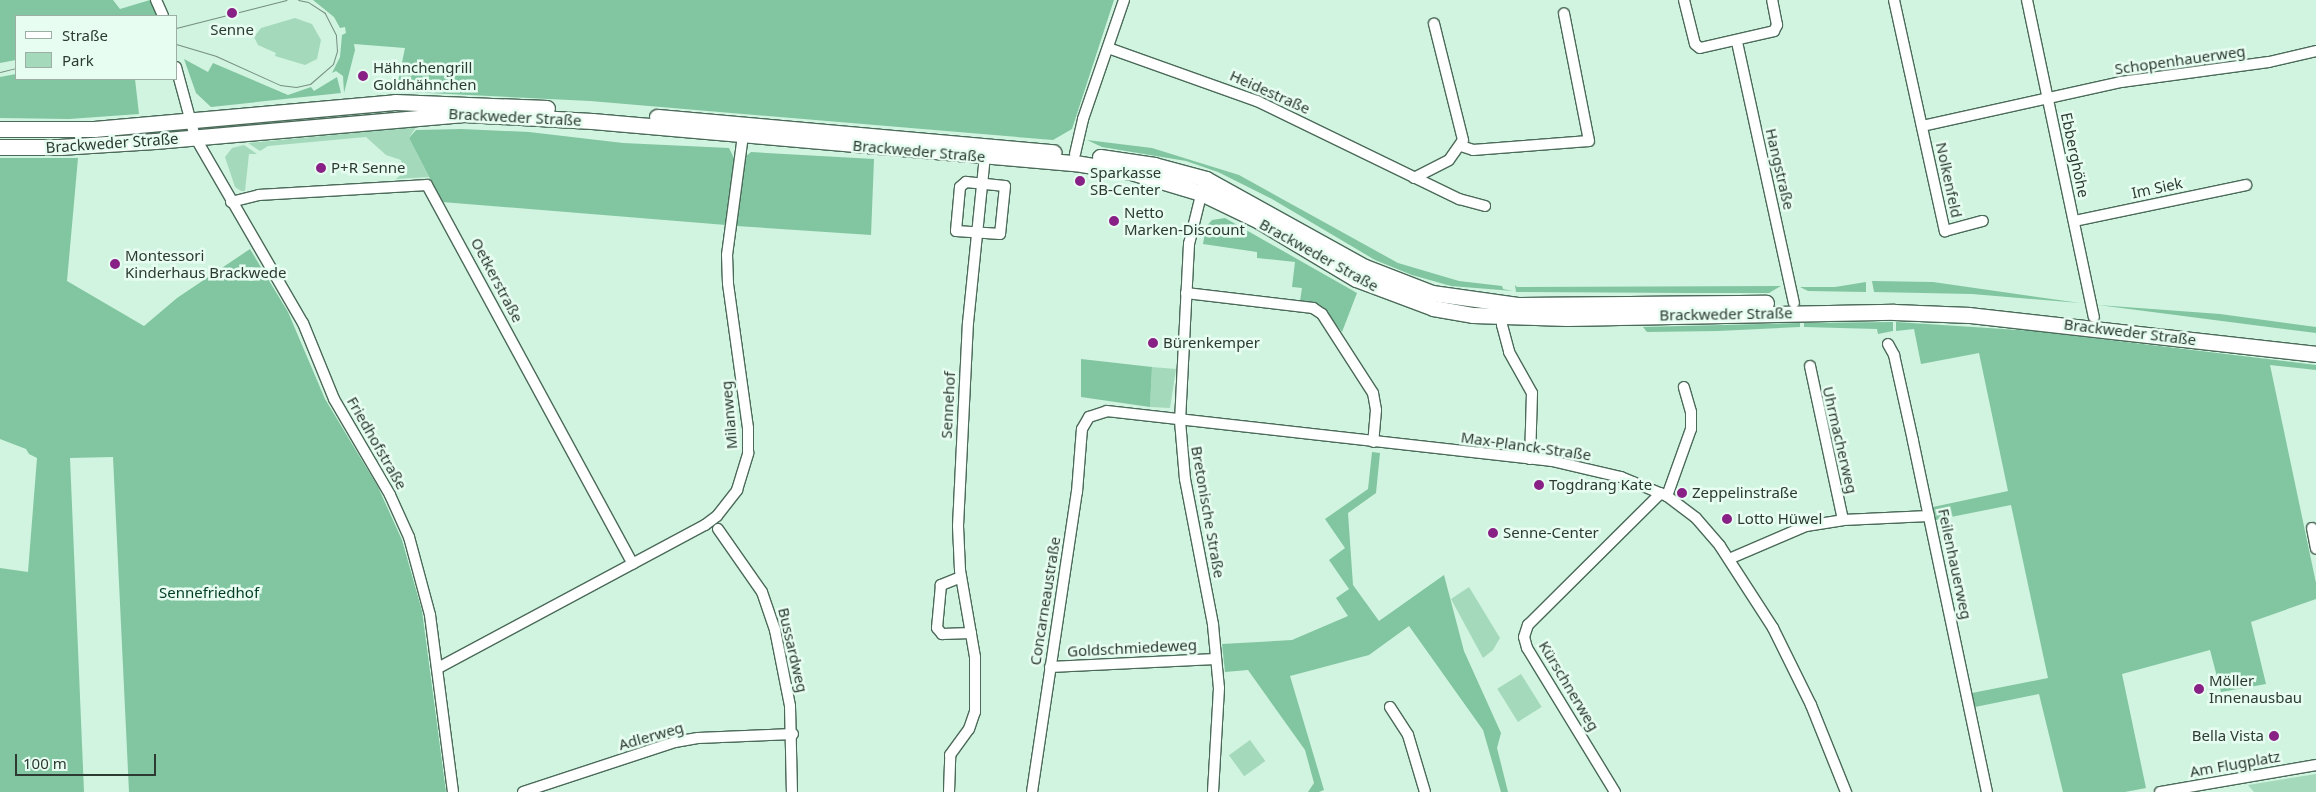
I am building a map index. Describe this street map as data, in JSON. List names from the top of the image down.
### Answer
{
  "streets": {
    "main road": ["Brackweder Straße"],
    "street": [
      "Schopenhauerweg",
      "Heidestraße",
      "Ebberghöhe",
      "Hangstraße",
      "Nolkenfeld",
      "Im Siek",
      "Oetkerstraße",
      "Sennehof",
      "Milanweg",
      "Uhrmacherweg",
      "Friedhofstraße",
      "Max-Planck-Straße",
      "Bretonische Straße",
      "Feilenhauerweg",
      "Concarneaustraße",
      "Goldschmiedeweg",
      "Bussardweg",
      "Kürschnerweg",
      "Adlerweg",
      "Am Flugplatz"
    ]
  },
  "crossings": [
    ["Schopenhauerweg", "Ebberghöhe"],
    ["Schopenhauerweg", "Nolkenfeld"],
    ["Brackweder Straße", "Ebberghöhe"],
    ["Brackweder Straße", "Hangstraße"],
    ["Brackweder Straße", "Sennehof"],
    ["Brackweder Straße", "Milanweg"],
    ["Brackweder Straße", "Friedhofstraße"],
    ["Brackweder Straße", "Bretonische Straße"],
    ["Ebberghöhe", "Nolkenfeld"],
    ["Ebberghöhe", "Im Siek"],
    ["Oetkerstraße", "Milanweg"],
    ["Oetkerstraße", "Friedhofstraße"],
    ["Milanweg", "Friedhofstraße"],
    ["Max-Planck-Straße", "Bretonische Straße"],
    ["Max-Planck-Straße", "Concarneaustraße"],
    ["Max-Planck-Straße", "Kürschnerweg"],
    ["Bretonische Straße", "Goldschmiedeweg"],
    ["Concarneaustraße", "Goldschmiedeweg"],
    ["Bussardweg", "Adlerweg"]
  ],
  "parks": ["Sennefriedhof"],
  "places": [
    "Senne",
    "Hähnchengrill Goldhähnchen",
    "P+R Senne",
    "Sparkasse SB-Center",
    "Netto Marken-Discount",
    "Montessori Kinderhaus Brackwede",
    "Bürenkemper",
    "Togdrang Kate",
    "Zeppelinstraße",
    "Lotto Hüwel",
    "Senne-Center",
    "Möller Innenausbau",
    "Bella Vista"
  ],
  "legend": ["Straße", "Park"],
  "scale_bar": "100 m"
}
